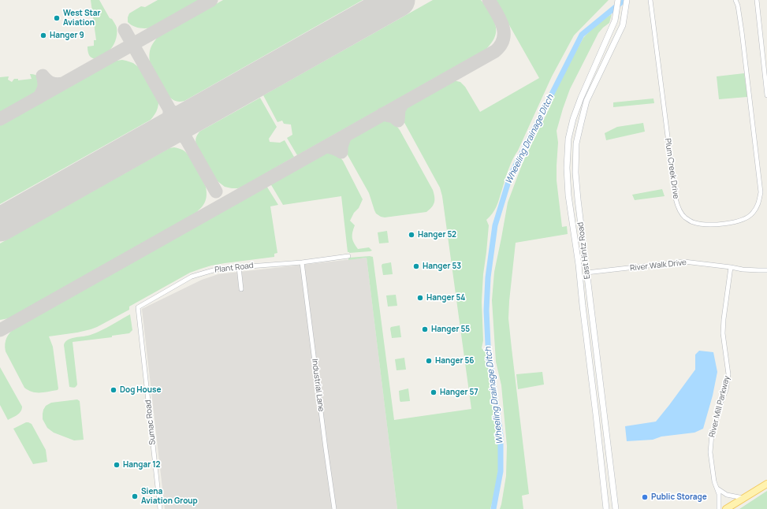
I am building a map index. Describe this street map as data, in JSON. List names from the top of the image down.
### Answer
{
  "streets": {
    "main road": ["East Hintz Road"],
    "street": [
      "Plum Creek Drive",
      "River Walk Drive",
      "Plant Road",
      "Industrial Lane",
      "River Mill Parkway",
      "Sumac Road"
    ]
  },
  "crossings": [
    ["East Hintz Road", "River Walk Drive"],
    ["River Walk Drive", "River Mill Parkway"],
    ["Plant Road", "Industrial Lane"],
    ["Plant Road", "Sumac Road"]
  ],
  "water": ["Wheeling Drainage Ditch"],
  "places": [
    "West Star Aviation",
    "Hanger 9",
    "Hanger 52",
    "Hanger 53",
    "Hanger 54",
    "Hanger 55",
    "Hanger 56",
    "Dog House",
    "Hanger 57",
    "Hangar 12",
    "Siena Aviation Group",
    "Public Storage"
  ]
}
